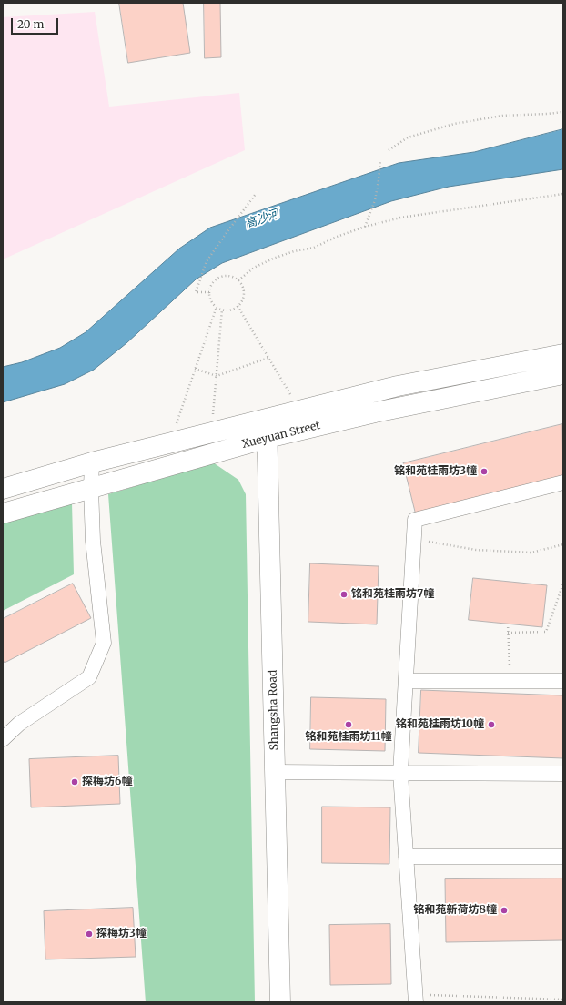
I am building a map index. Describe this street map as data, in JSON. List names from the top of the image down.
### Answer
{
  "streets": {
    "main road": ["Xueyuan Street", "Shangsha Road"]
  },
  "crossings": [
    ["Xueyuan Street", "Shangsha Road"]
  ],
  "water": ["高沙河"],
  "places": [
    "铭和苑桂雨坊3幢",
    "铭和苑桂雨坊7幢",
    "铭和苑桂雨坊11幢",
    "铭和苑桂雨坊10幢",
    "探梅坊6幢",
    "铭和苑新荷坊8幢",
    "探梅坊3幢"
  ],
  "scale_bar": "20 m"
}
